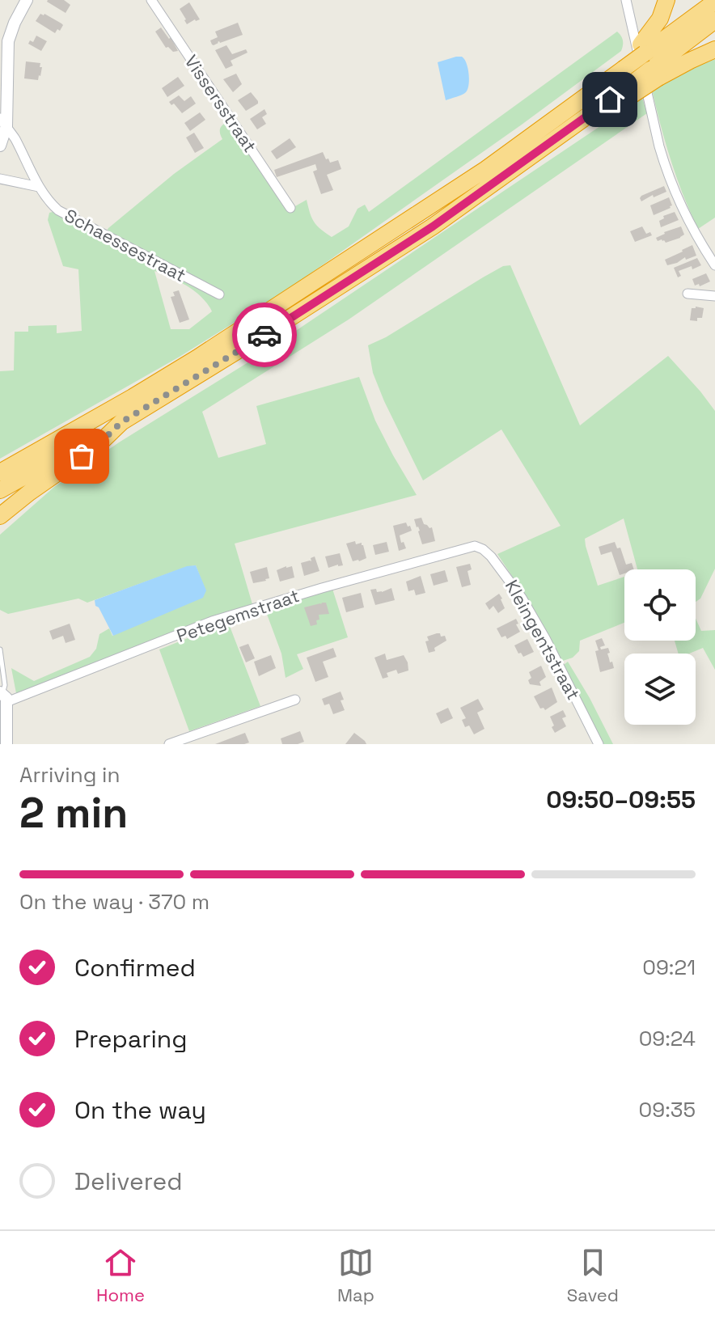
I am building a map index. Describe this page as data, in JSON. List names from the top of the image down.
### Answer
{
  "streets": {
    "street": [
      "Vissersstraat",
      "Schaessestraat",
      "Petegemstraat",
      "Kleingentstraat"
    ]
  },
  "crossings": [
    ["Petegemstraat", "Kleingentstraat"]
  ],
  "page": {
    "heading": ["2 min", "Arriving in", "09:50–09:55"],
    "bar": "On the way · 370 m",
    "list": [
      ["Confirmed", "09:21"],
      ["Preparing", "09:24"],
      ["On the way", "09:35"],
      "Delivered"
    ],
    "tabs": ["Home", "Map", "Saved"]
  }
}
